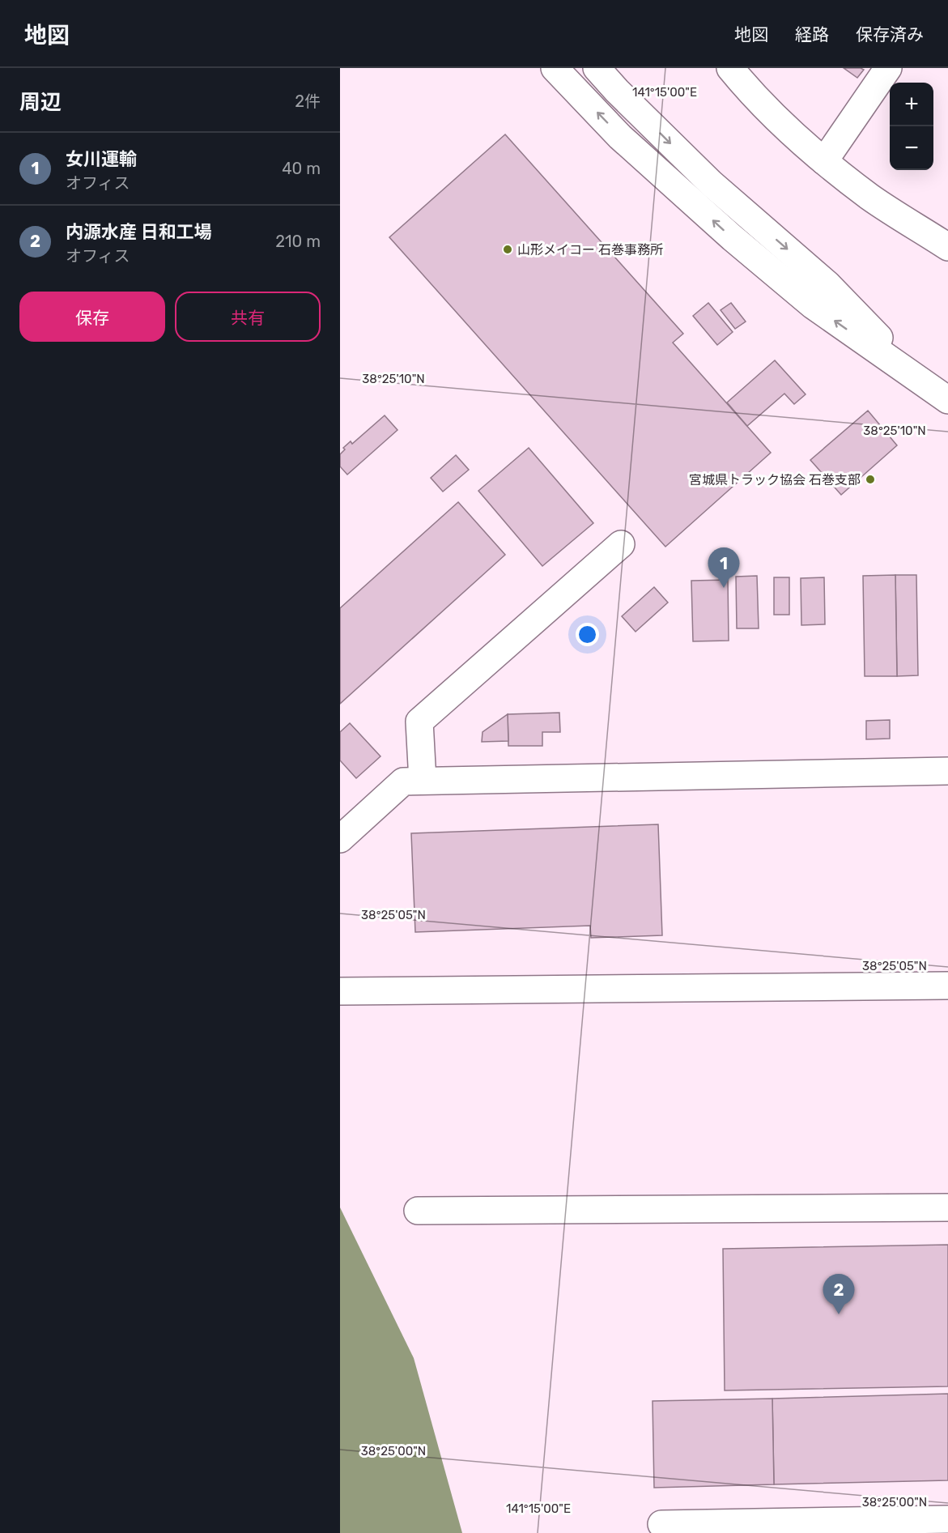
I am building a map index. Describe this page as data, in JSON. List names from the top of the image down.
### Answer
{
  "places": ["山形メイコー 石巻事務所", "宮城県トラック協会 石巻支部"],
  "page": {
    "header": "地図",
    "nav": ["地図", "経路", "保存済み"],
    "heading": ["周辺", "2件"],
    "map_buttons": ["+", "−"],
    "list": [
      {
        "mark": "1",
        "name": "女川運輸",
        "note": "オフィス",
        "value": "40 m"
      },
      {
        "mark": "2",
        "name": "内源水産 日和工場",
        "note": "オフィス",
        "value": "210 m"
      }
    ],
    "buttons": ["保存", "共有"],
    "pins": ["1", "2"]
  },
  "coordinates": [
    "141°15'00\"E",
    "38°25'10\"N",
    "38°25'05\"N",
    "38°25'00\"N"
  ]
}
